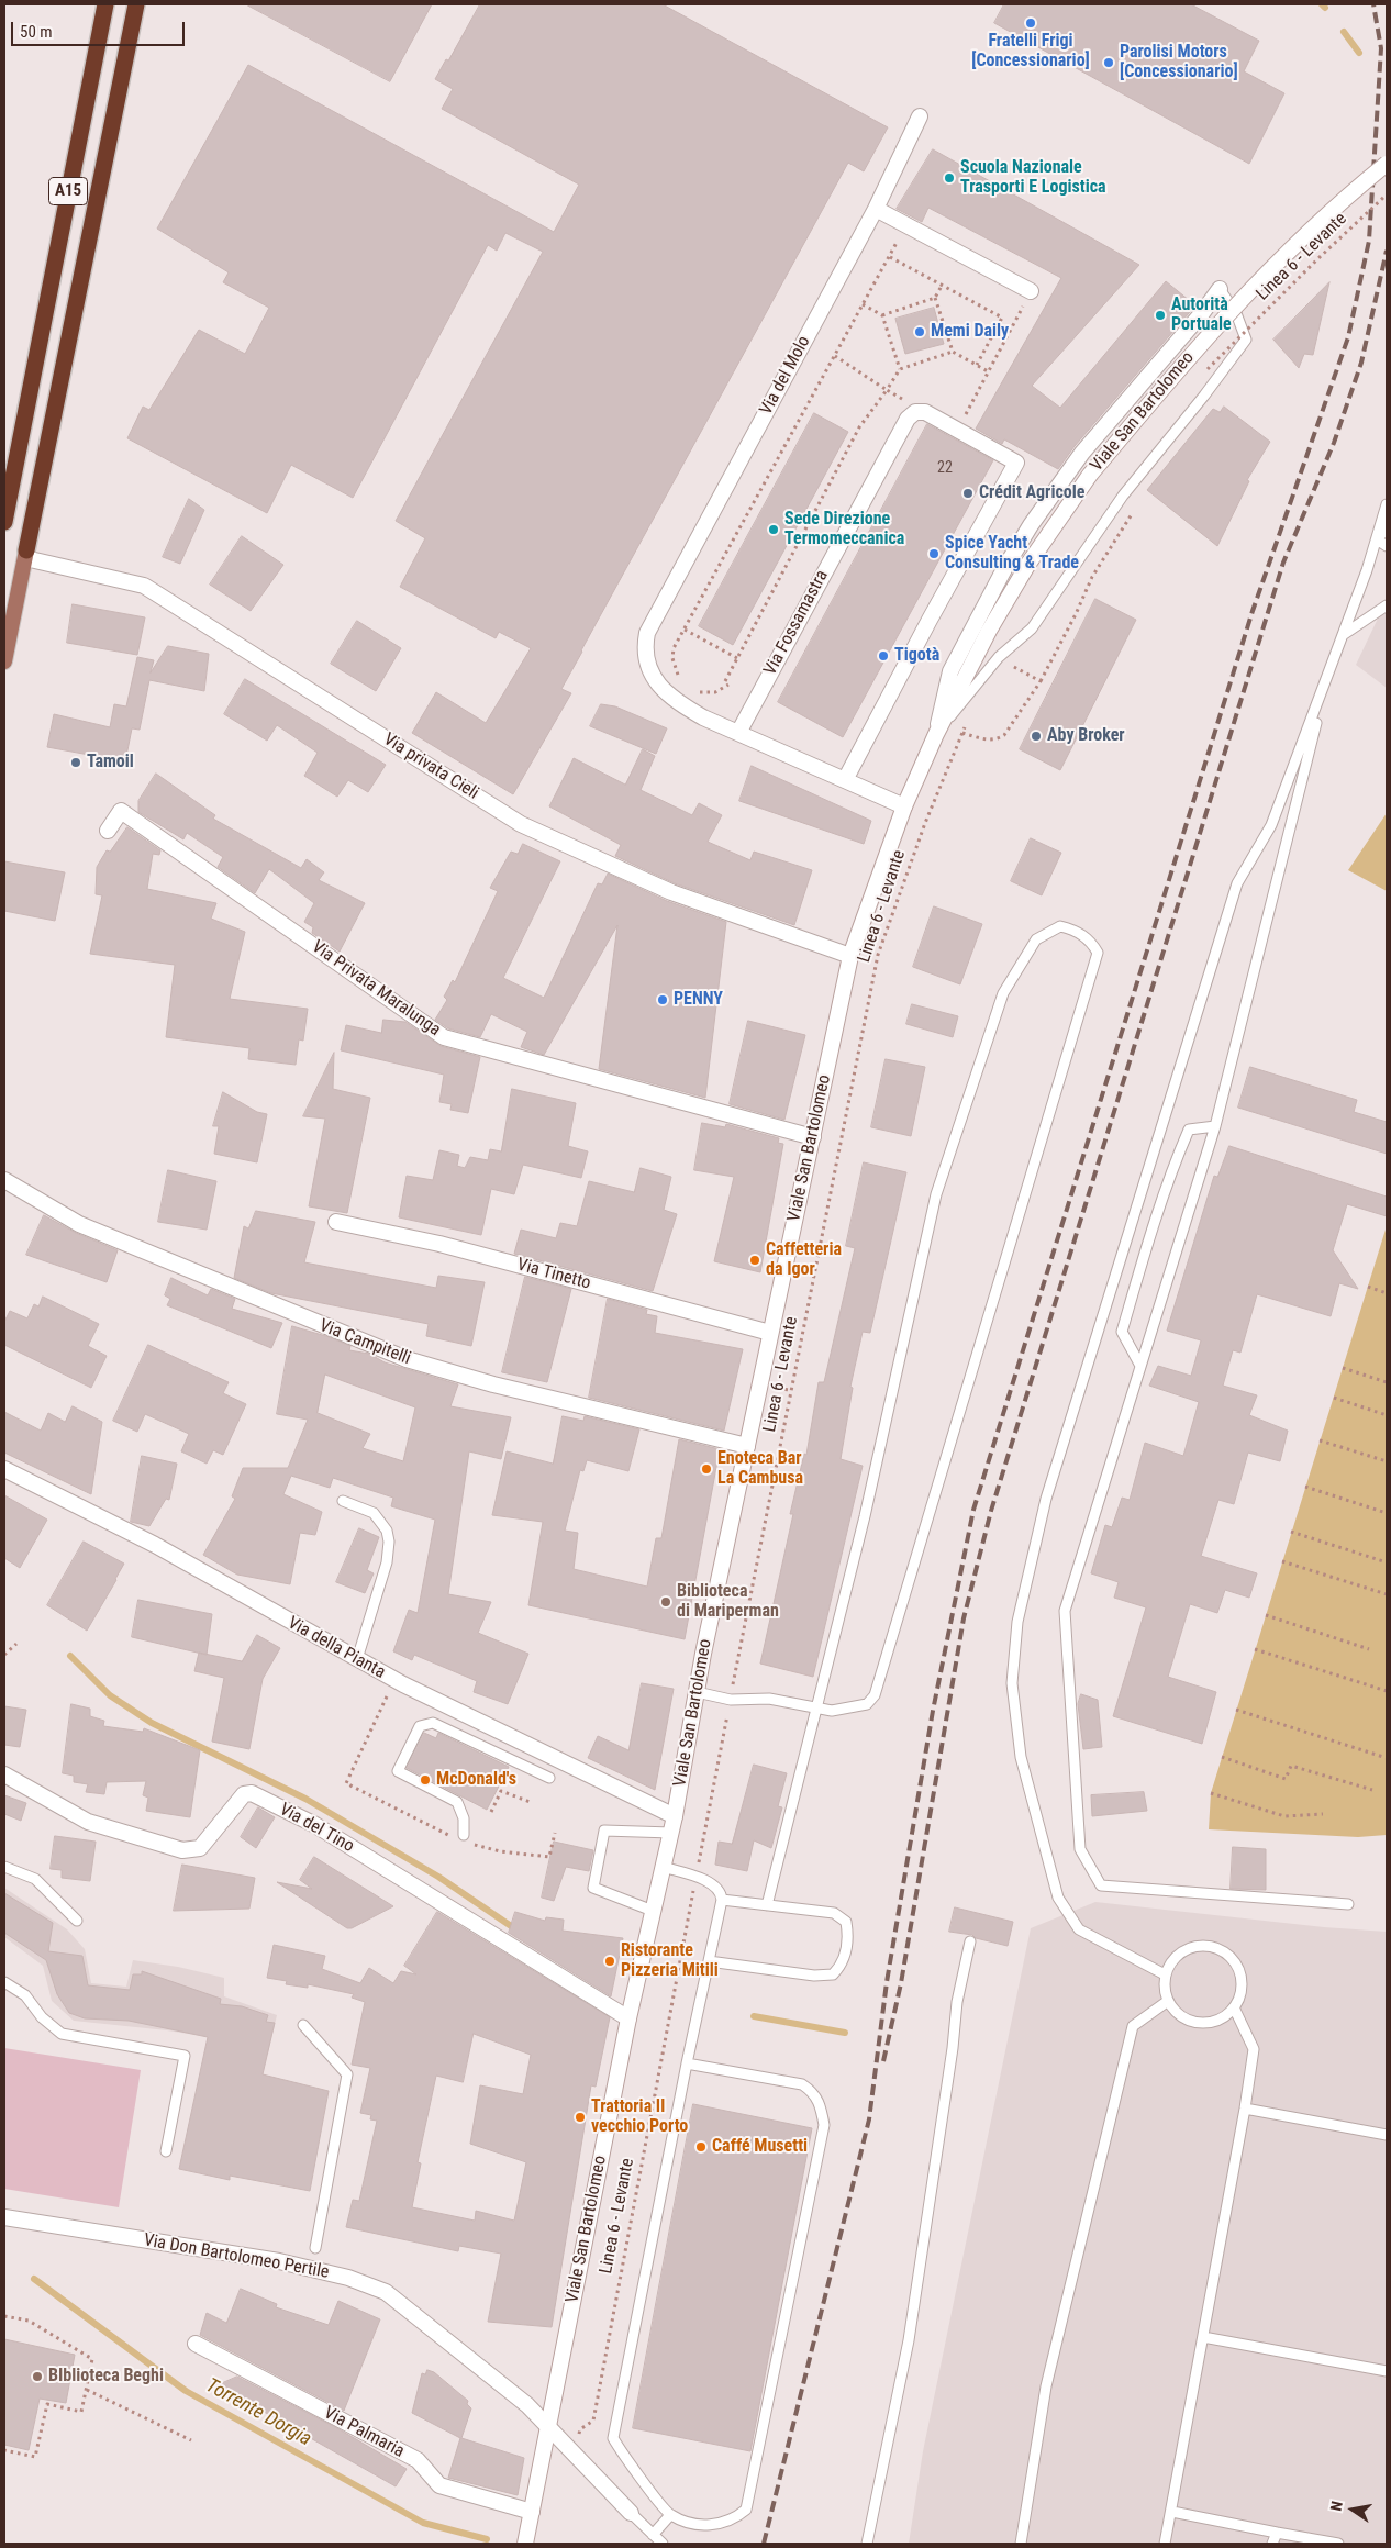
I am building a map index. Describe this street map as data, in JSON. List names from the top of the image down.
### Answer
{
  "streets": {
    "highway": ["A15"],
    "street": [
      "Via del Molo",
      "Viale San Bartolomeo",
      "Via Fossamastra",
      "Via privata Cieli",
      "Via Privata Maralunga",
      "Via Tinetto",
      "Via Campitelli",
      "Via della Pianta",
      "Via del Tino",
      "Via Don Bartolomeo Pertile",
      "Via Palmaria"
    ],
    "path": ["Linea 6 - Levante"]
  },
  "crossings": [
    ["A15", "Via privata Cieli"],
    ["Linea 6 - Levante", "Via Don Bartolomeo Pertile"],
    ["Via del Molo", "Via Fossamastra"],
    ["Viale San Bartolomeo", "Via privata Cieli"],
    ["Viale San Bartolomeo", "Via Privata Maralunga"],
    ["Viale San Bartolomeo", "Via Tinetto"],
    ["Viale San Bartolomeo", "Via Campitelli"],
    ["Viale San Bartolomeo", "Via della Pianta"],
    ["Viale San Bartolomeo", "Via del Tino"],
    ["Viale San Bartolomeo", "Via Don Bartolomeo Pertile"],
    ["Viale San Bartolomeo", "Via Palmaria"]
  ],
  "water": ["Torrente Dorgia"],
  "places": [
    "Fratelli Frigi [Concessionario]",
    "Parolisi Motors [Concessionario]",
    "Scuola Nazionale Trasporti E Logistica",
    "Autorità Portuale",
    "Memi Daily",
    "Crédit Agricole",
    "Sede Direzione Termomeccanica",
    "Spice Yacht Consulting & Trade",
    "Tigotà",
    "Aby Broker",
    "Tamoil",
    "PENNY",
    "Caffetteria da Igor",
    "Enoteca Bar La Cambusa",
    "Biblioteca di Mariperman",
    "McDonald's",
    "Ristorante Pizzeria Mitili",
    "Trattoria Il vecchio Porto",
    "Caffé Musetti",
    "BIblioteca Beghi"
  ],
  "house_numbers": ["22"],
  "scale_bar": "50 m",
  "north": "left"
}
